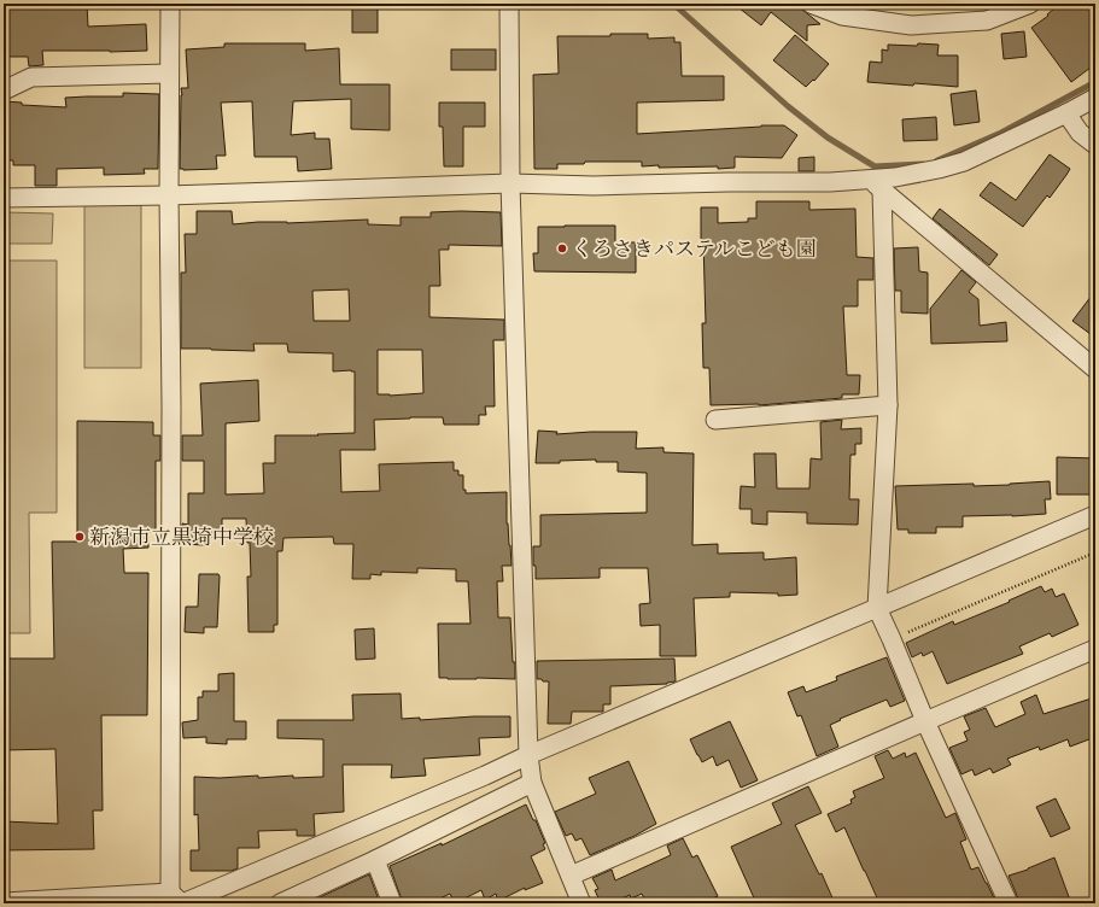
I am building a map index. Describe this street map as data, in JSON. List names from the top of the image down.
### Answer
{
  "places": ["くろさきパステルこども園", "新潟市立黒埼中学校"]
}
